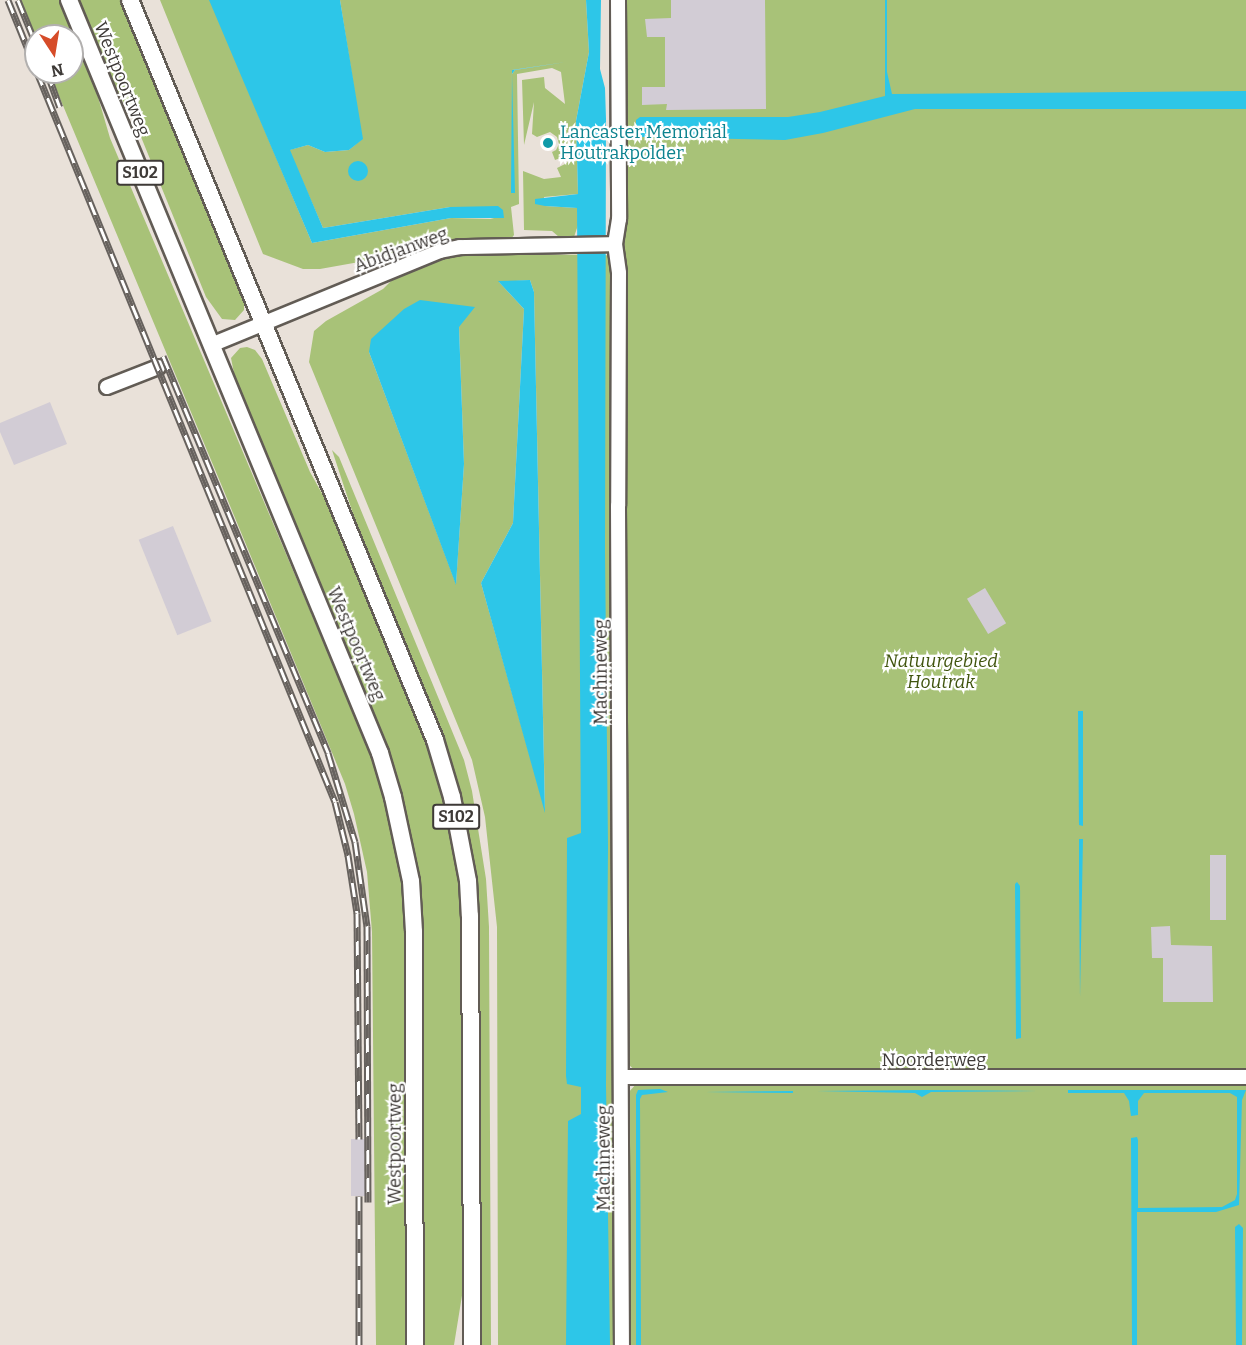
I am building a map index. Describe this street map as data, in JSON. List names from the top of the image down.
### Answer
{
  "streets": {
    "main road": ["Westpoortweg", "S102"],
    "street": ["Abidjanweg", "Machineweg", "Noorderweg"]
  },
  "crossings": [
    ["Westpoortweg", "Abidjanweg"],
    ["Abidjanweg", "Machineweg"],
    ["Machineweg", "Noorderweg"]
  ],
  "parks": ["Natuurgebied Houtrak"],
  "places": ["Lancaster Memorial Houtrakpolder"],
  "north": "bottom"
}
